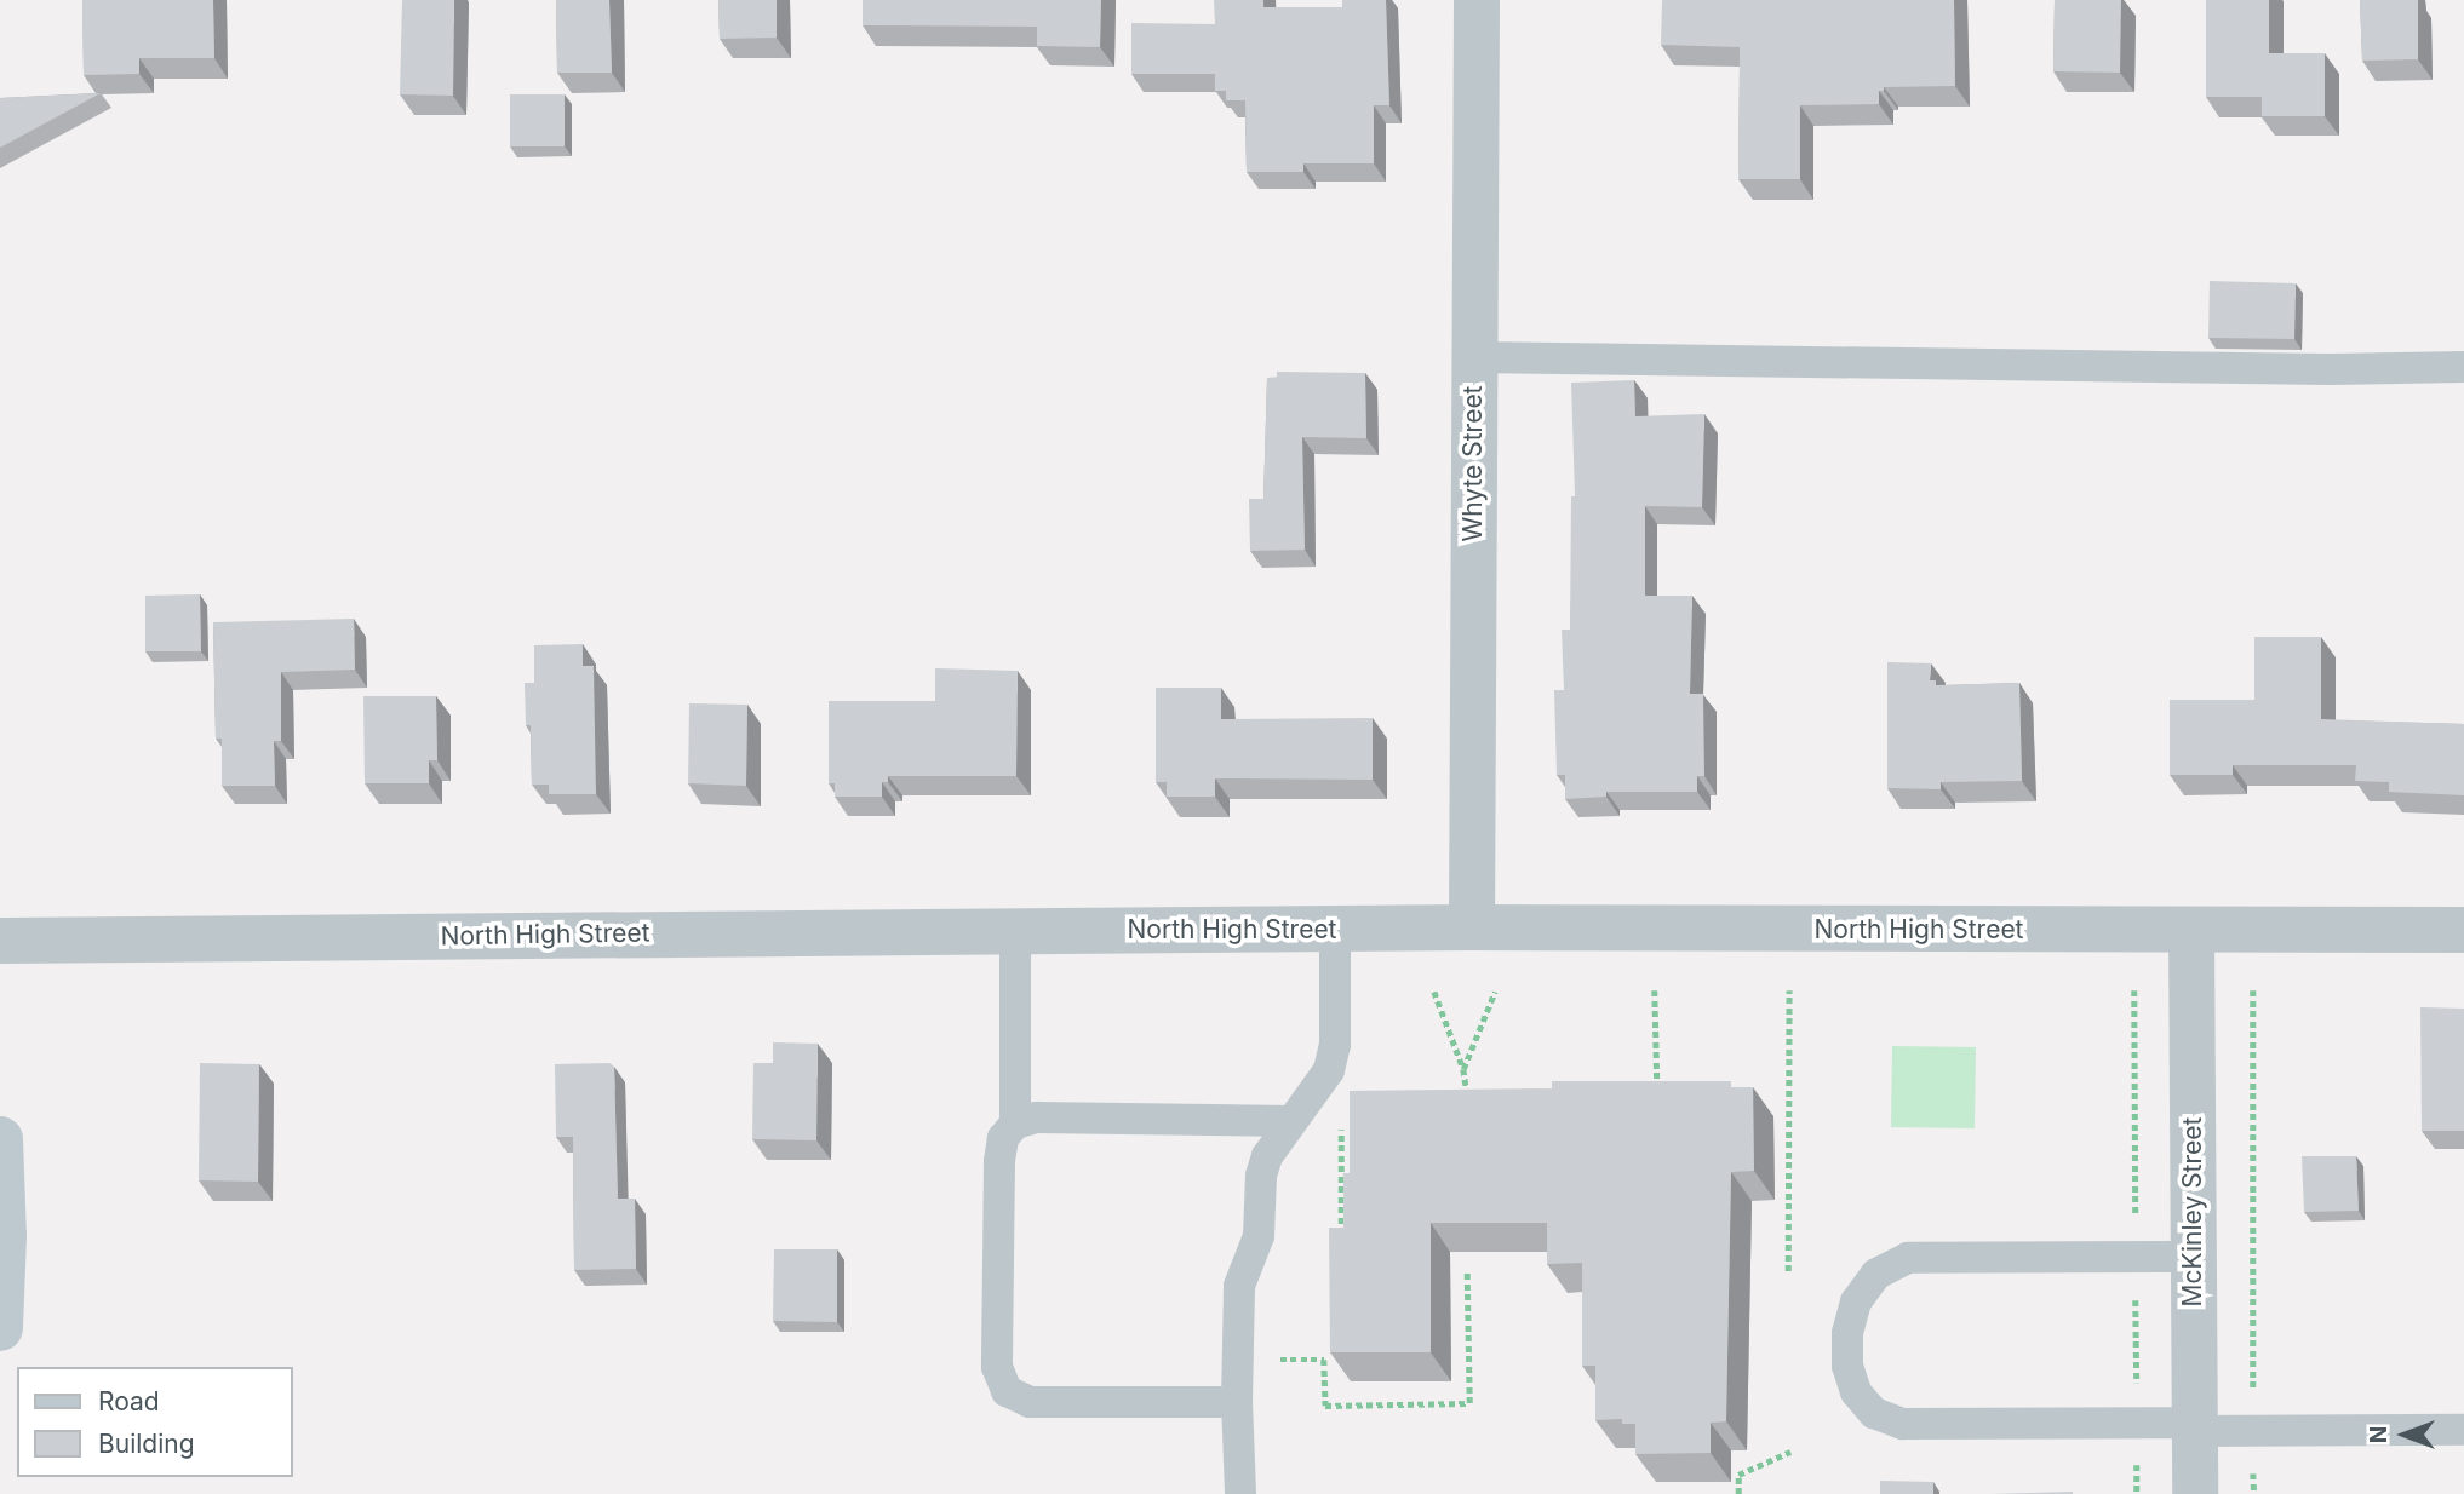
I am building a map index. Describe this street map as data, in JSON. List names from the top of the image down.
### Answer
{
  "streets": {
    "street": ["Whyte Street", "North High Street", "McKinley Street"]
  },
  "crossings": [
    ["Whyte Street", "North High Street"],
    ["North High Street", "McKinley Street"]
  ],
  "legend": ["Road", "Building"],
  "north": "left"
}
